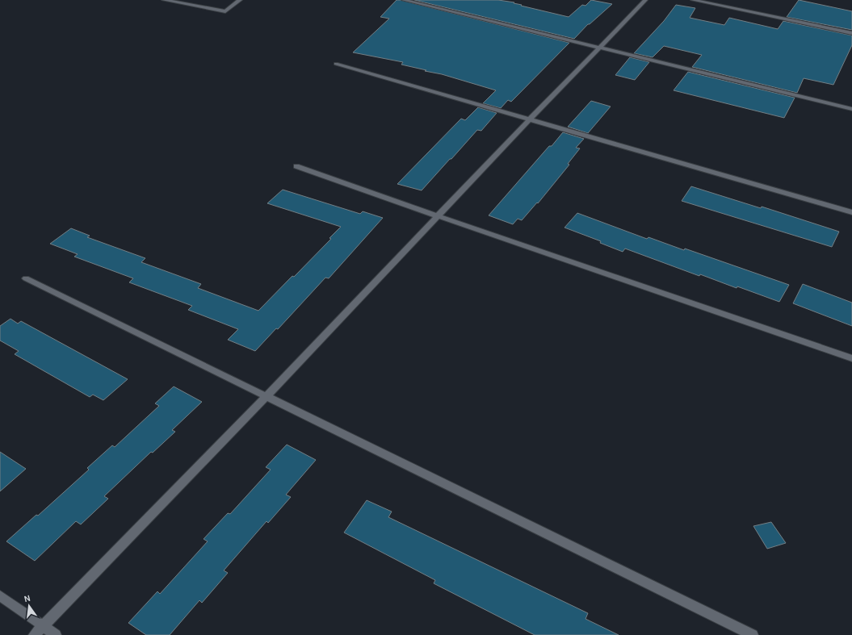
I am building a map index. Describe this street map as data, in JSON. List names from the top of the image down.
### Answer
{
  "north": "top"
}
